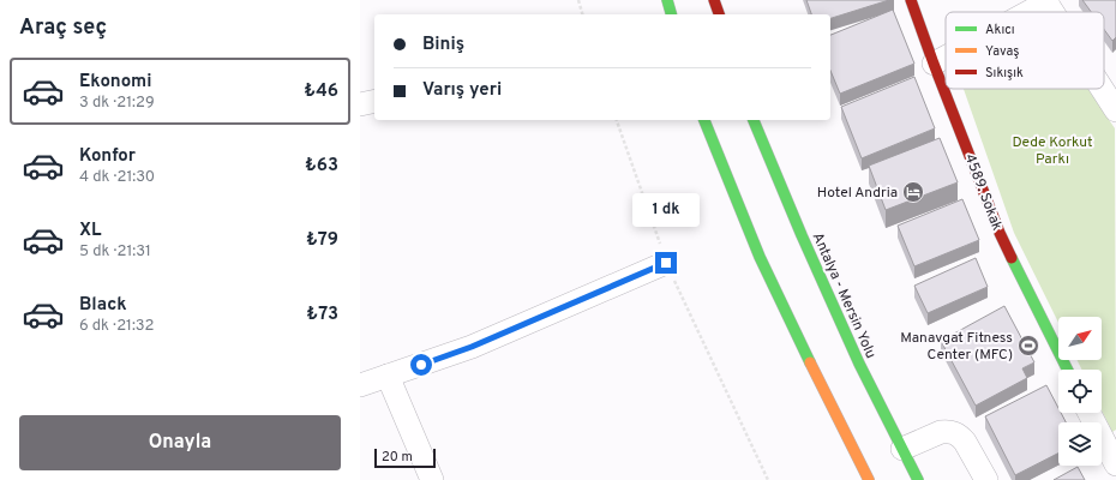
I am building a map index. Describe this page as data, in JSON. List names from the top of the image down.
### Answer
{
  "streets": {
    "main road": ["4589. Sokak", "Antalya - Mersin Yolu"]
  },
  "parks": ["Dede Korkut Parkı"],
  "places": {
    "hotel": ["Hotel Andria"],
    "sports": ["Manavgat Fitness Center (MFC)"]
  },
  "legend": ["Akıcı", "Yavaş", "Sıkışık"],
  "scale_bar": "20 m",
  "north": "top right",
  "page": {
    "heading": "Araç seç",
    "banner": ["Biniş", "Varış yeri"],
    "list": [
      {
        "name": "Ekonomi",
        "note": "3 dk · 21:29",
        "value": "₺46"
      },
      {
        "name": "Konfor",
        "note": "4 dk · 21:30",
        "value": "₺63"
      },
      {
        "name": "XL",
        "note": "5 dk · 21:31",
        "value": "₺79"
      },
      {
        "name": "Black",
        "note": "6 dk · 21:32",
        "value": "₺73"
      }
    ],
    "bubble": "1 dk",
    "buttons": "Onayla",
    "scale": "20 m"
  }
}
